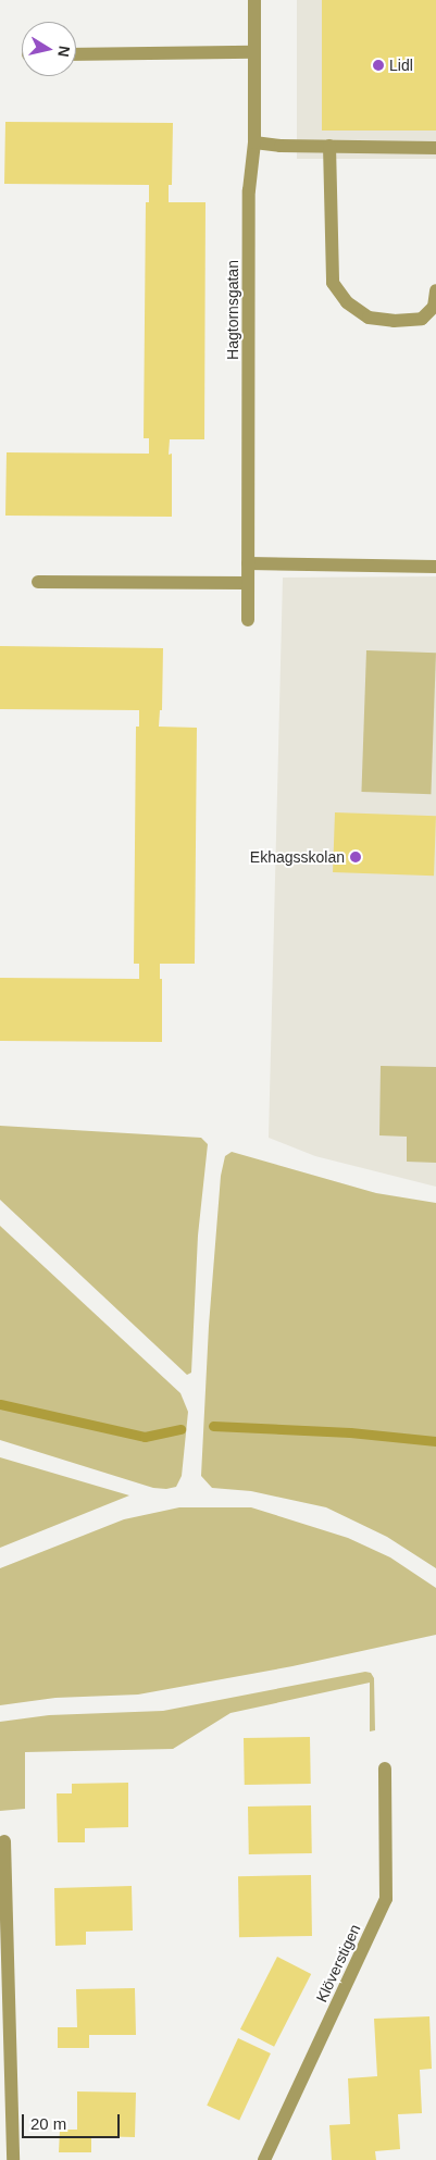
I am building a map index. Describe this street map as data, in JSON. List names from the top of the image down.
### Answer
{
  "streets": {
    "street": ["Hagtornsgatan", "Klöverstigen"]
  },
  "places": ["Lidl", "Ekhagsskolan"],
  "scale_bar": "20 m",
  "north": "right"
}
